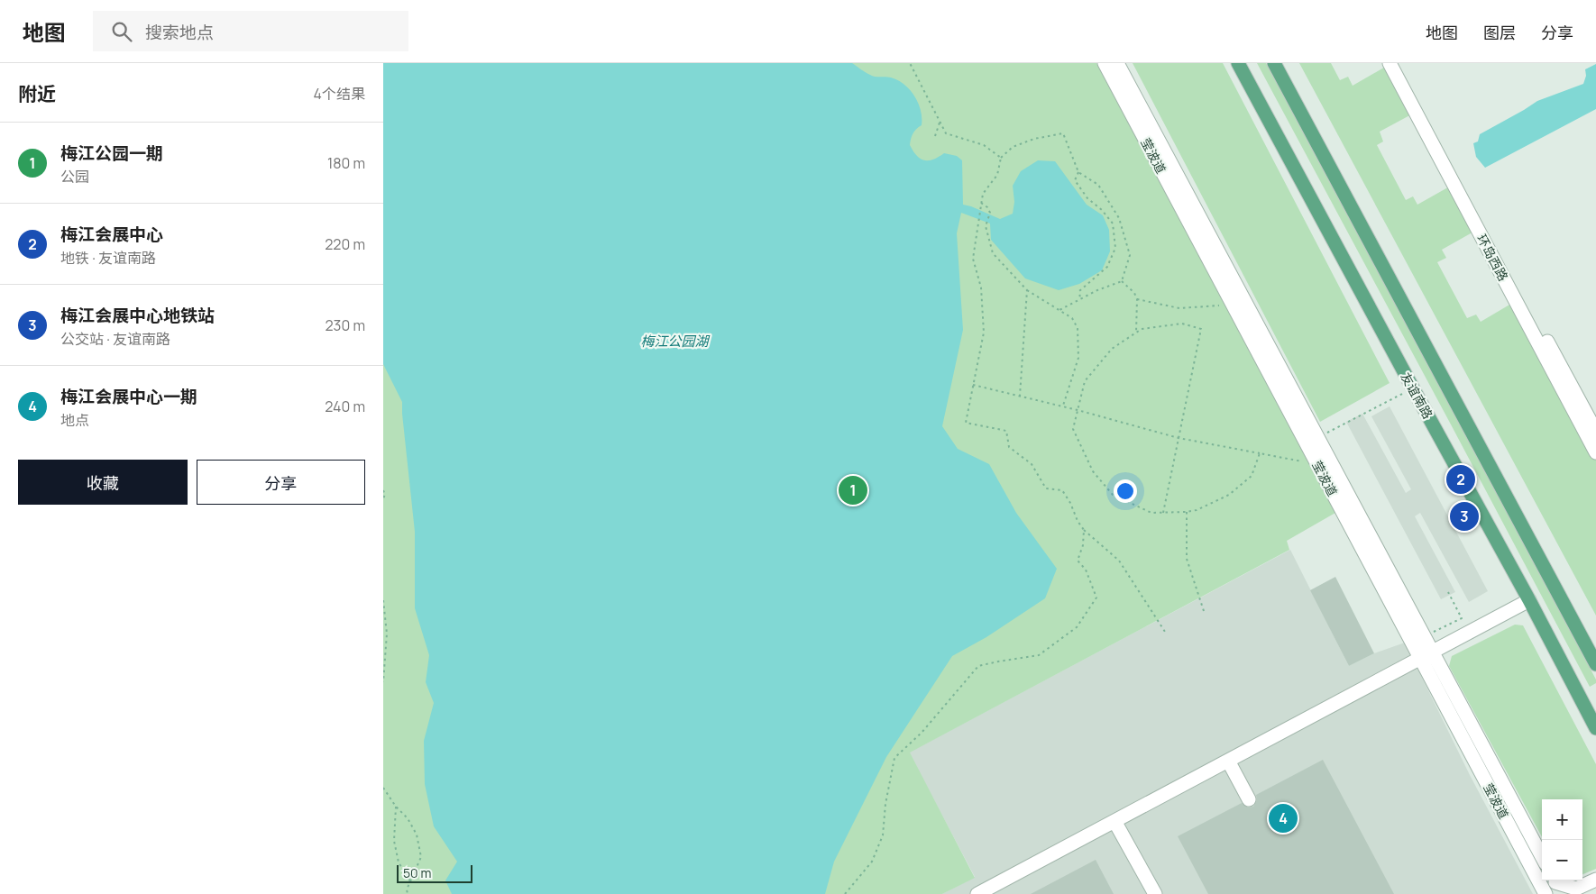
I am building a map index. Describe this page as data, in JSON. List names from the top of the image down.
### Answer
{
  "streets": {
    "main road": ["友谊南路"],
    "street": ["莹波道", "环岛西路"]
  },
  "water": ["梅江公园湖"],
  "scale_bar": "50 m",
  "page": {
    "header": "地图",
    "search": "搜索地点",
    "nav": ["地图", "图层", "分享"],
    "heading": ["附近", "4个结果"],
    "list": [
      {
        "mark": "1",
        "name": "梅江公园一期",
        "note": "公园",
        "value": "180 m"
      },
      {
        "mark": "2",
        "name": "梅江会展中心",
        "note": "地铁 · 友谊南路",
        "value": "220 m"
      },
      {
        "mark": "3",
        "name": "梅江会展中心地铁站",
        "note": "公交站 · 友谊南路",
        "value": "230 m"
      },
      {
        "mark": "4",
        "name": "梅江会展中心一期",
        "note": "地点",
        "value": "240 m"
      }
    ],
    "buttons": ["收藏", "分享"],
    "pins": [
      "2",
      "1",
      "3",
      "4"
    ],
    "map_buttons": ["+", "−"],
    "scale": "50 m"
  }
}
